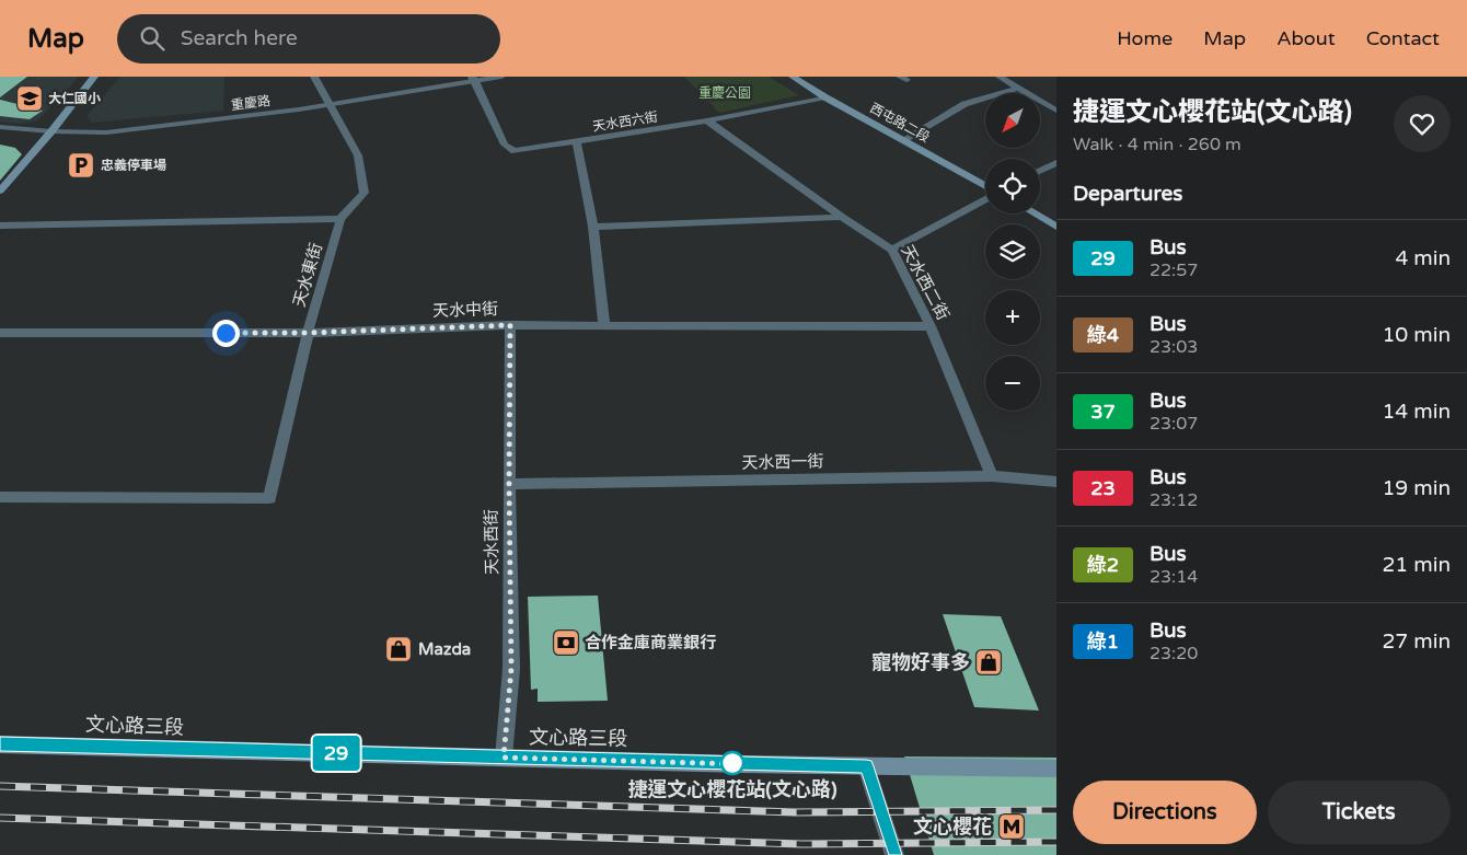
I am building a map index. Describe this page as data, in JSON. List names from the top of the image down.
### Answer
{
  "streets": {
    "main road": ["西屯路二段", "文心路三段"],
    "street": [
      "重慶路",
      "天水西六街",
      "天水東街",
      "天水西二街",
      "天水中街",
      "天水西一街",
      "天水西街"
    ]
  },
  "crossings": [
    ["重慶路", "天水西六街"],
    ["重慶路", "天水東街"],
    ["天水西六街", "西屯路二段"],
    ["天水西六街", "天水西二街"],
    ["天水東街", "天水中街"],
    ["天水西二街", "天水中街"],
    ["天水西二街", "天水西一街"],
    ["天水中街", "天水西街"],
    ["天水西一街", "天水西街"],
    ["天水西街", "文心路三段"]
  ],
  "parks": ["重慶公園"],
  "places": {
    "school or university": ["大仁國小"],
    "parking": ["忠義停車場"],
    "bank": ["合作金庫商業銀行"],
    "shop": ["Mazda", "寵物好事多"],
    "other": ["捷運文心櫻花站(文心路)"],
    "metro station": ["文心櫻花"]
  },
  "lines": ["bus line 29"],
  "north": "bottom left",
  "page": {
    "header": "Map",
    "search": "Search here",
    "nav": [
      "Home",
      "Map",
      "About",
      "Contact"
    ],
    "on_map": "29",
    "heading": [
      ["捷運文心櫻花站(文心路)", "Walk · 4 min · 260 m"],
      "Departures"
    ],
    "map_buttons": ["+", "−"],
    "list": [
      {
        "mark": "29",
        "name": "Bus",
        "note": "22:57",
        "value": "4 min"
      },
      {
        "mark": "綠4",
        "name": "Bus",
        "note": "23:03",
        "value": "10 min"
      },
      {
        "mark": "37",
        "name": "Bus",
        "note": "23:07",
        "value": "14 min"
      },
      {
        "mark": "23",
        "name": "Bus",
        "note": "23:12",
        "value": "19 min"
      },
      {
        "mark": "綠2",
        "name": "Bus",
        "note": "23:14",
        "value": "21 min"
      },
      {
        "mark": "綠1",
        "name": "Bus",
        "note": "23:20",
        "value": "27 min"
      }
    ],
    "buttons": ["Directions", "Tickets"]
  }
}
